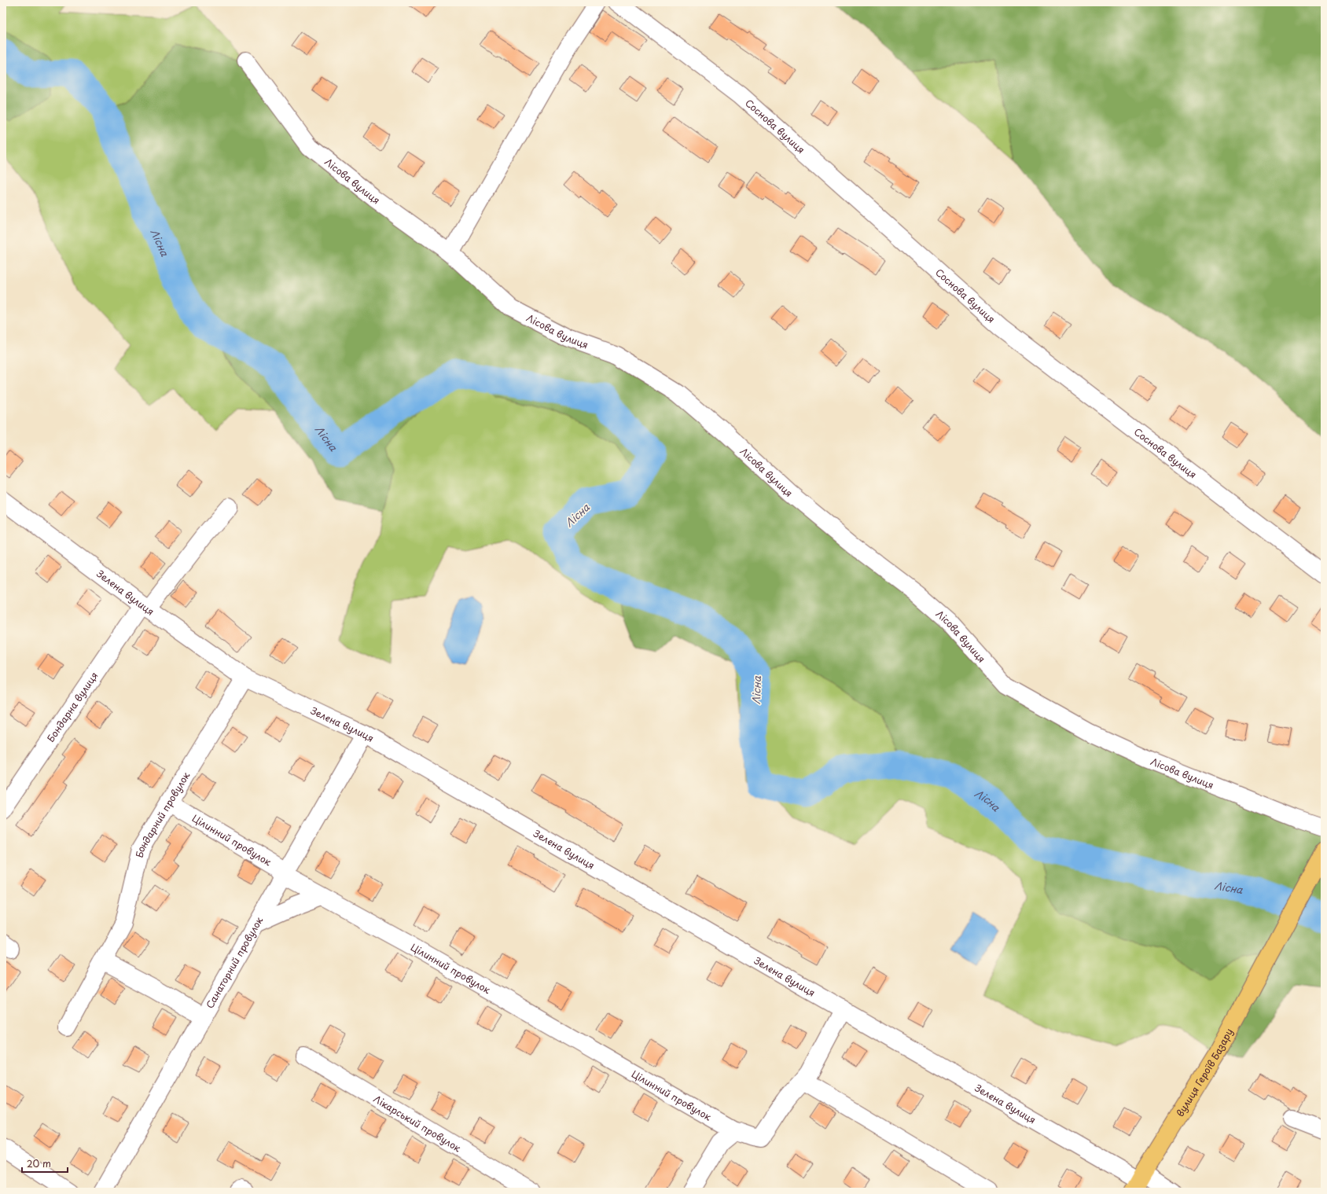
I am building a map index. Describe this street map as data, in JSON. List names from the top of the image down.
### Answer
{
  "streets": {
    "main road": ["вулиця Героїв Базару"],
    "street": [
      "Соснова вулиця",
      "Лісова вулиця",
      "Зелена вулиця",
      "Бондарна вулиця",
      "Бондарний провулок",
      "Цілинний провулок",
      "Санаторний провулок",
      "Лікарський провулок"
    ]
  },
  "crossings": [
    ["Зелена вулиця", "Бондарна вулиця"],
    ["Зелена вулиця", "Бондарний провулок"],
    ["Зелена вулиця", "Санаторний провулок"],
    ["Зелена вулиця", "вулиця Героїв Базару"],
    ["Бондарний провулок", "Цілинний провулок"],
    ["Цілинний провулок", "Санаторний провулок"]
  ],
  "water": ["Лісна"],
  "scale_bar": "20 m"
}
